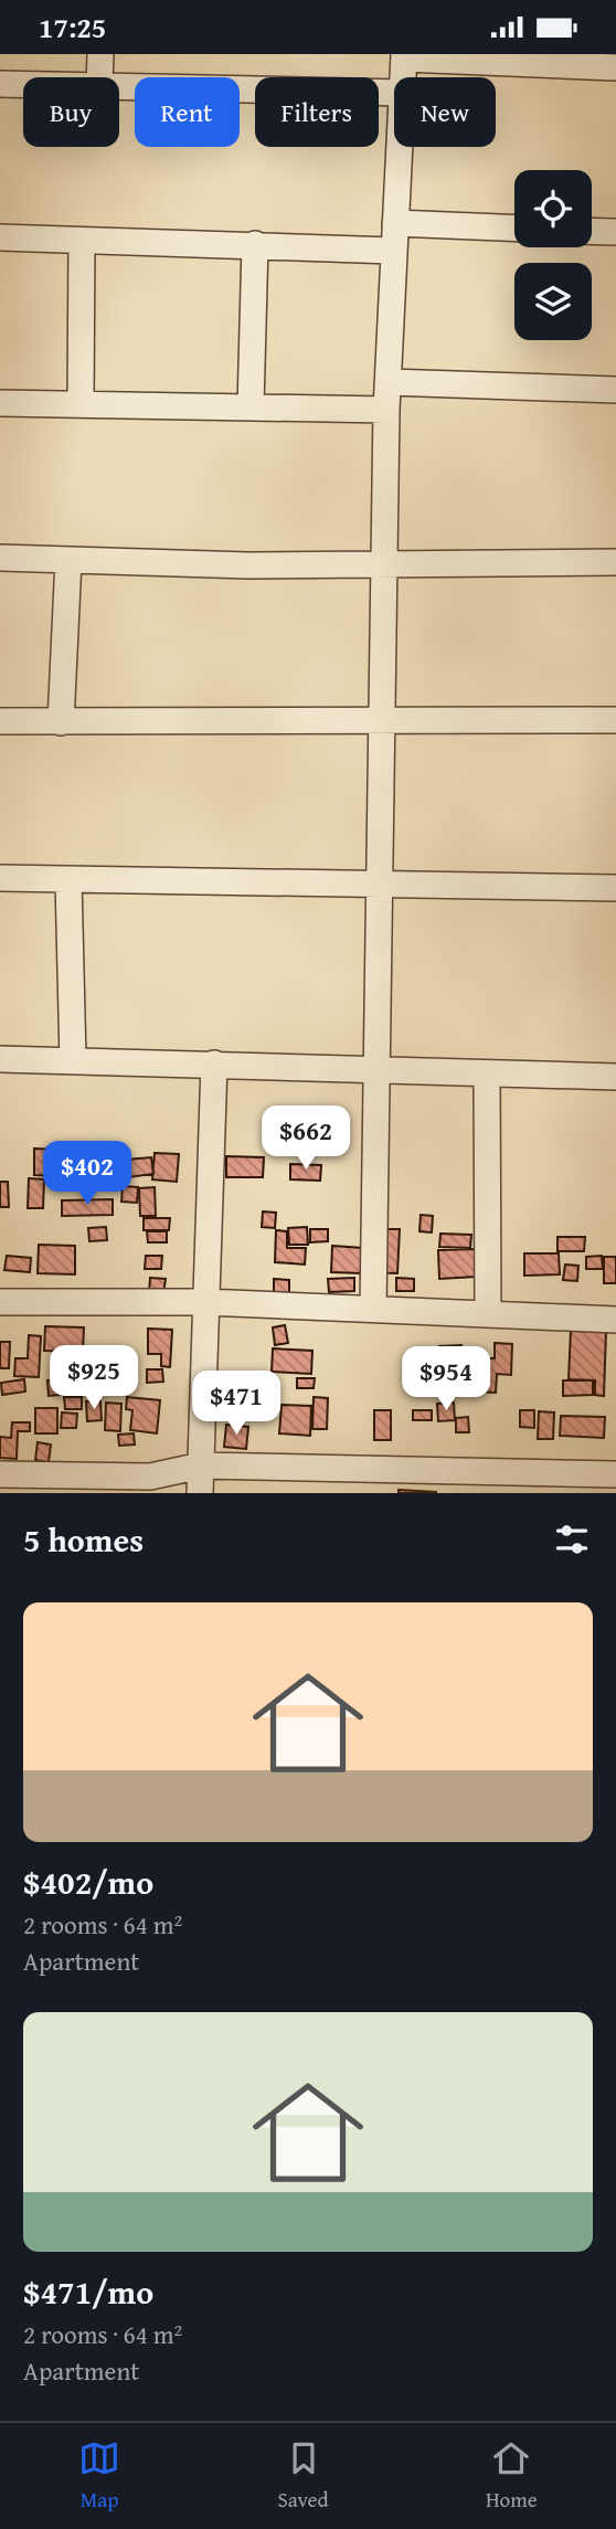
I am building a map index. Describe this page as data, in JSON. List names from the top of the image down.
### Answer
{
  "page": {
    "status": "17:25",
    "chip": [
      "Buy",
      "Rent",
      "Filters",
      "New"
    ],
    "price": [
      "$662",
      "$402",
      "$925",
      "$954",
      "$471"
    ],
    "heading": "5 homes",
    "list": [
      {
        "name": "$402/mo",
        "note": "2 rooms · 64 m² · Apartment"
      },
      {
        "name": "$471/mo",
        "note": "2 rooms · 64 m² · Apartment"
      }
    ],
    "tabs": ["Map", "Saved", "Home"]
  }
}
